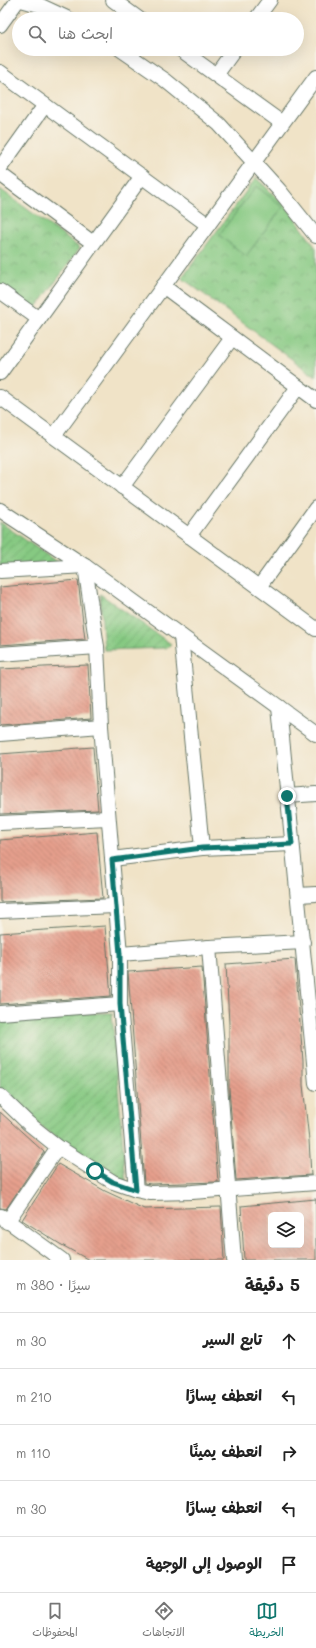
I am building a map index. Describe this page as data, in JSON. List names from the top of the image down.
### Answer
{
  "page": {
    "search": "ابحث هنا",
    "heading": ["5 دقيقة", "سيرًا · 380 m"],
    "list": [
      ["تابع السير", "30 m"],
      ["انعطف يسارًا", "210 m"],
      ["انعطف يمينًا", "110 m"],
      ["انعطف يسارًا", "30 m"],
      "الوصول إلى الوجهة"
    ],
    "nav": ["الخريطة", "الاتجاهات", "المحفوظات"]
  }
}
